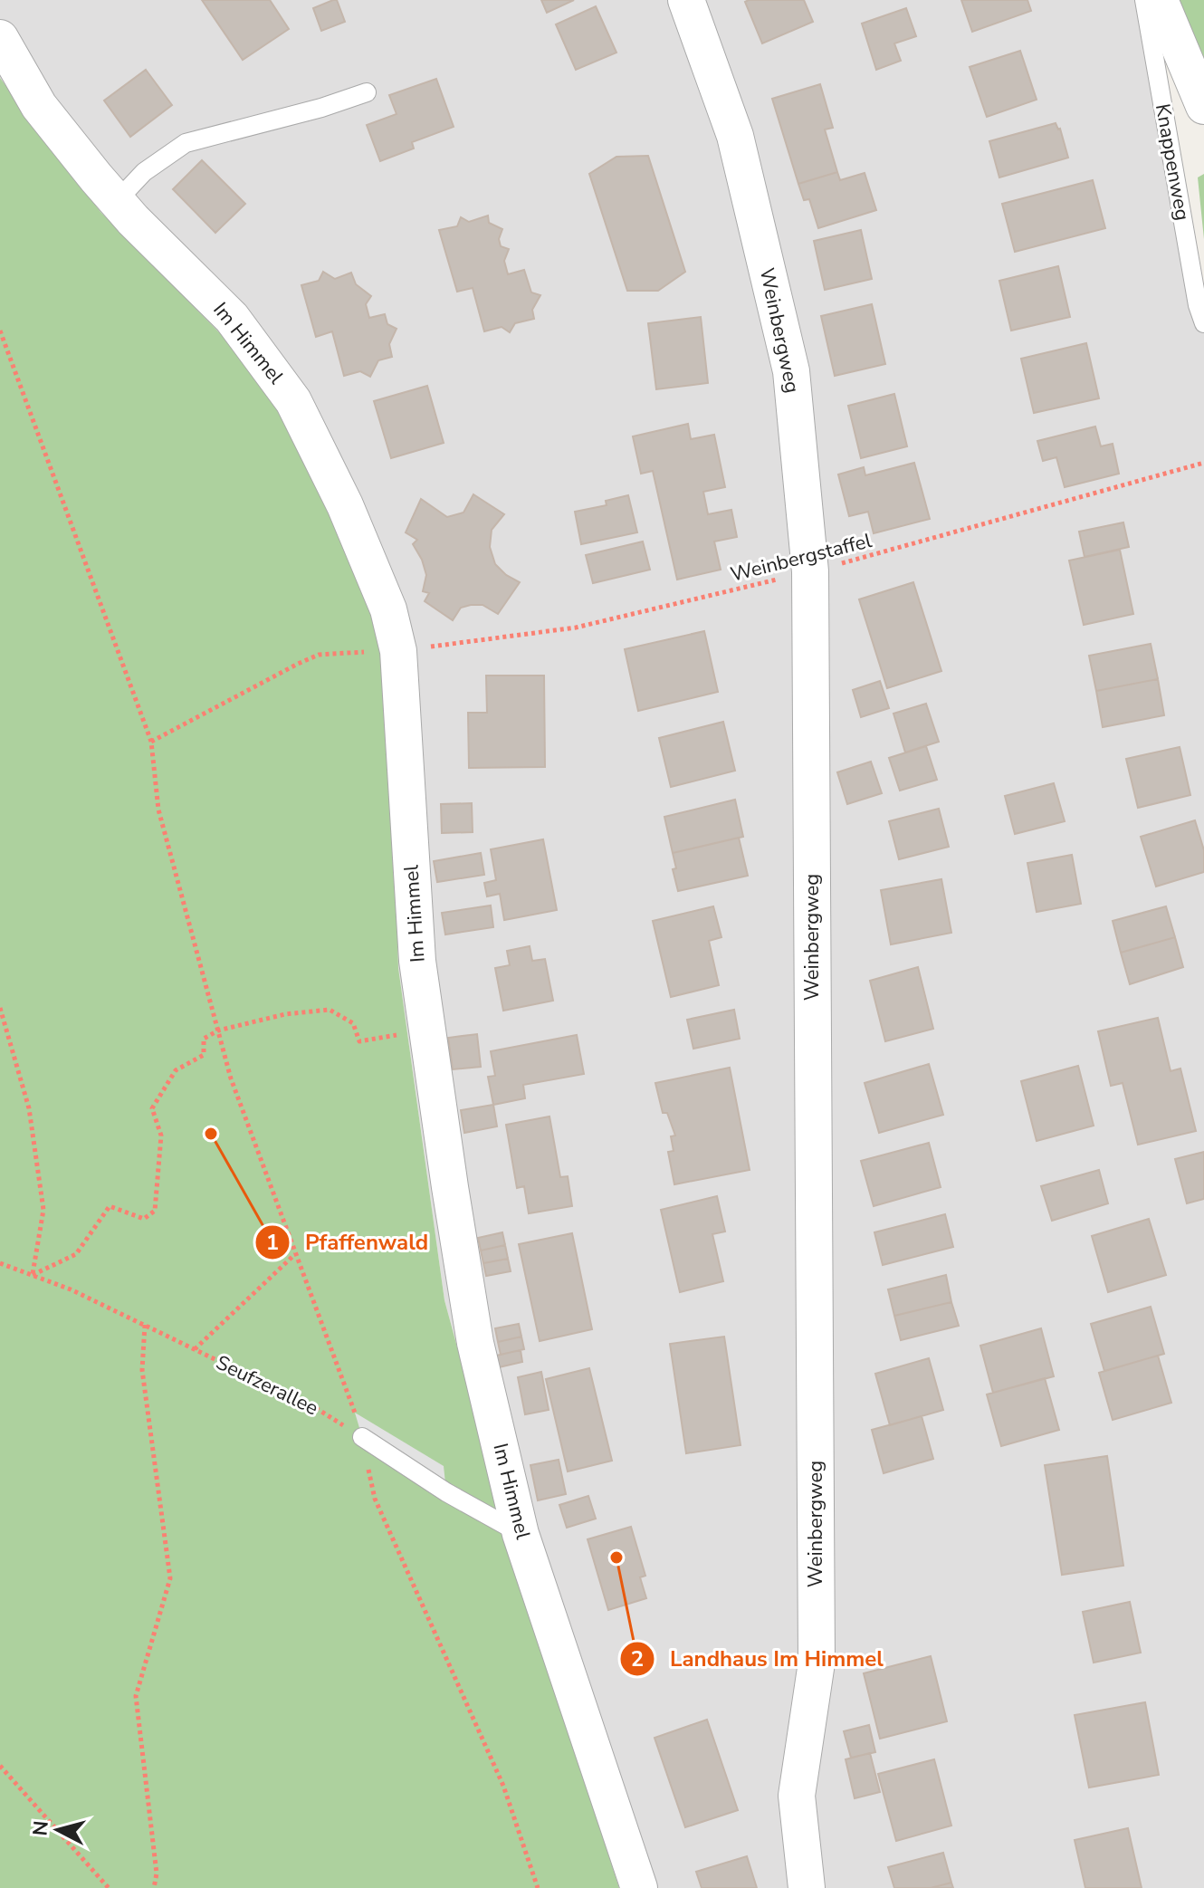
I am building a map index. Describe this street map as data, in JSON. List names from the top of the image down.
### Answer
{
  "streets": {
    "street": ["Knappenweg", "Weinbergweg", "Im Himmel"],
    "path": ["Weinbergstaffel", "Seufzerallee"]
  },
  "crossings": [
    ["Weinbergweg", "Weinbergstaffel"],
    ["Im Himmel", "Weinbergstaffel"]
  ],
  "places": ["Pfaffenwald", "Landhaus Im Himmel"],
  "north": "left"
}
